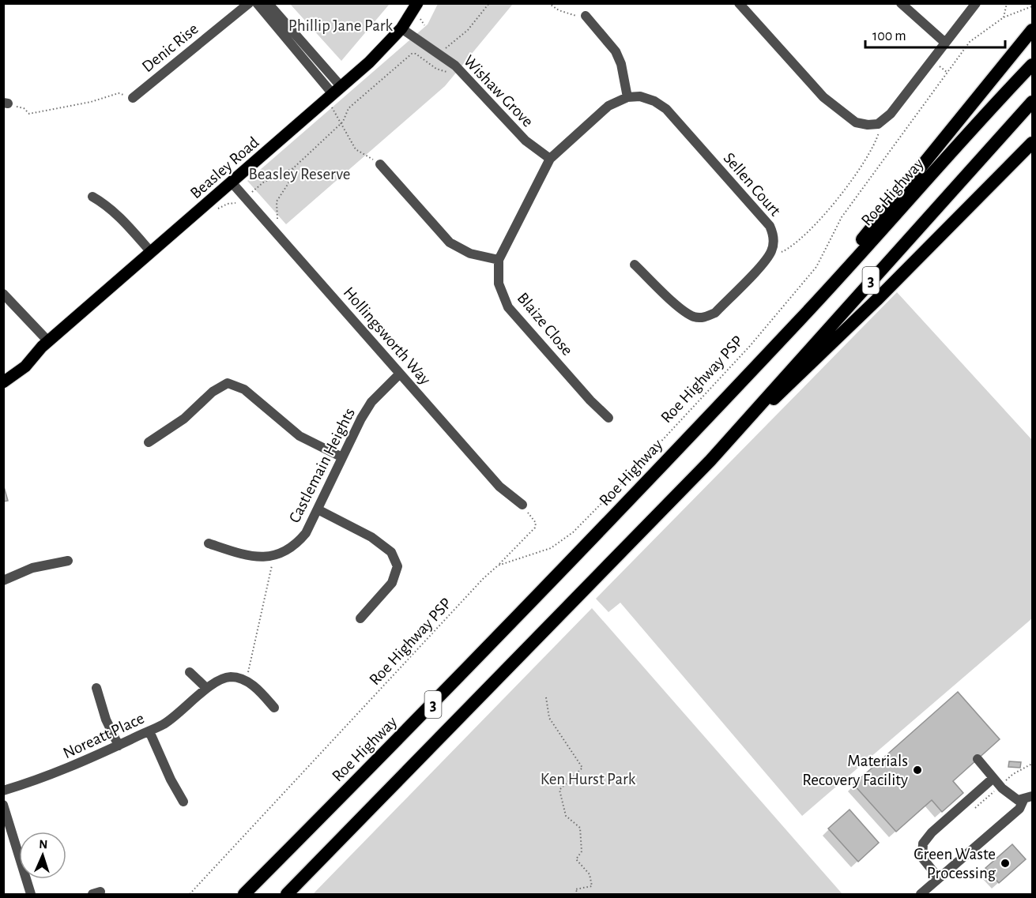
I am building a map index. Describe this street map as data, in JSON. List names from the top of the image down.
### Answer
{
  "streets": {
    "highway": ["Roe Highway", "3"],
    "main road": ["Beasley Road"],
    "street": [
      "Denic Rise",
      "Wishaw Grove",
      "Sellen Court",
      "Blaize Close",
      "Hollingsworth Way",
      "Castlemain Heights",
      "Noreatt Place"
    ],
    "path": ["Roe Highway PSP"]
  },
  "crossings": [
    ["Wishaw Grove", "Beasley Road"],
    ["Wishaw Grove", "Blaize Close"],
    ["Beasley Road", "Hollingsworth Way"],
    ["Hollingsworth Way", "Castlemain Heights"]
  ],
  "parks": ["Phillip Jane Park", "Beasley Reserve", "Ken Hurst Park"],
  "places": ["Materials Recovery Facility", "Green Waste Processing"],
  "scale_bar": "100 m",
  "north": "top"
}
